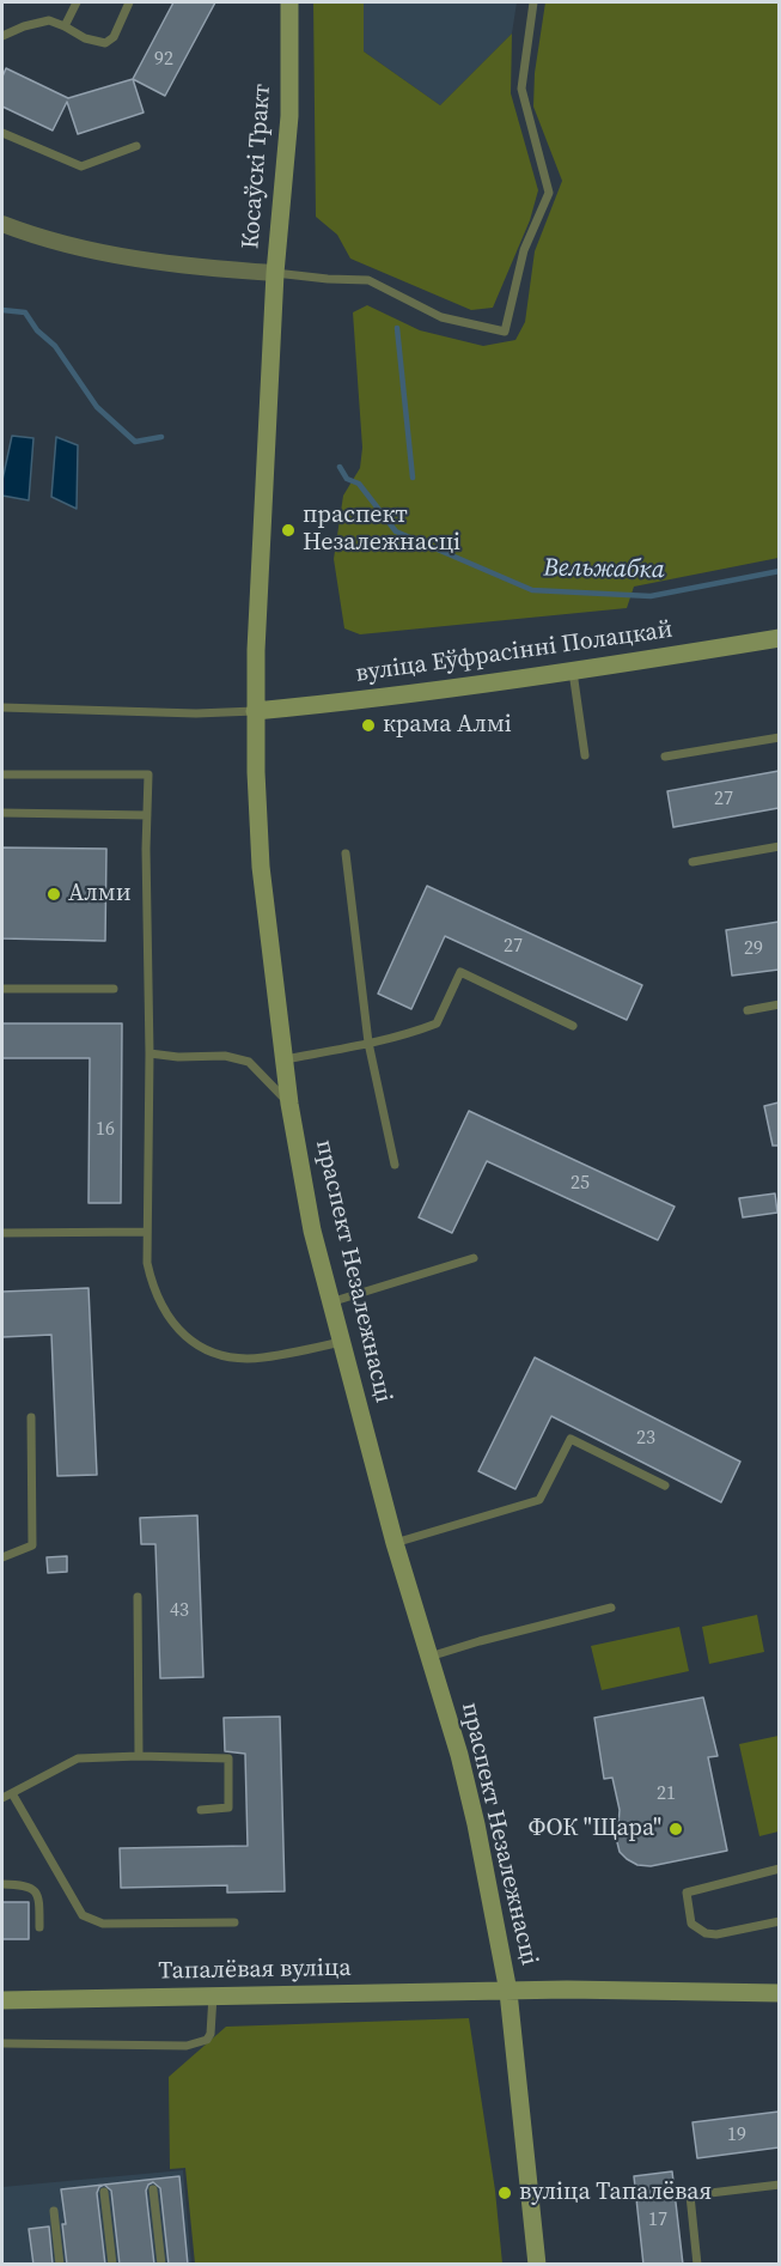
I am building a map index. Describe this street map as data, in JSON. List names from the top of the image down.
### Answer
{
  "streets": {
    "main road": [
      "Косаўскі Тракт",
      "вуліца Еўфрасінні Полацкай",
      "праспект Незалежнасці",
      "Тапалёвая вуліца"
    ]
  },
  "crossings": [
    ["Косаўскі Тракт", "праспект Незалежнасці"],
    ["вуліца Еўфрасінні Полацкай", "праспект Незалежнасці"],
    ["праспект Незалежнасці", "Тапалёвая вуліца"]
  ],
  "water": ["Вельжабка"],
  "places": [
    "праспект Незалежнасці",
    "крама Алмі",
    "Алми",
    "ФОК \"Щара\"",
    "вуліца Тапалёвая"
  ],
  "house_numbers": [
    "92",
    "27",
    "27",
    "29",
    "16",
    "25",
    "23",
    "43",
    "21",
    "19",
    "17"
  ]
}
